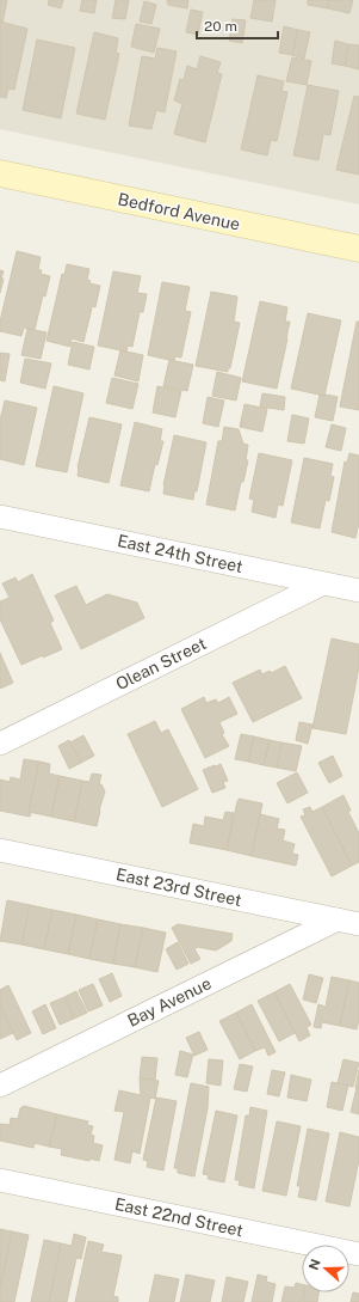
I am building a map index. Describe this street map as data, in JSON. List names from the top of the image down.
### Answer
{
  "streets": {
    "main road": ["Bedford Avenue"],
    "street": [
      "East 24th Street",
      "Olean Street",
      "East 23rd Street",
      "Bay Avenue",
      "East 22nd Street"
    ]
  },
  "crossings": [
    ["East 24th Street", "Olean Street"],
    ["East 23rd Street", "Bay Avenue"]
  ],
  "scale_bar": "20 m",
  "north": "left"
}
